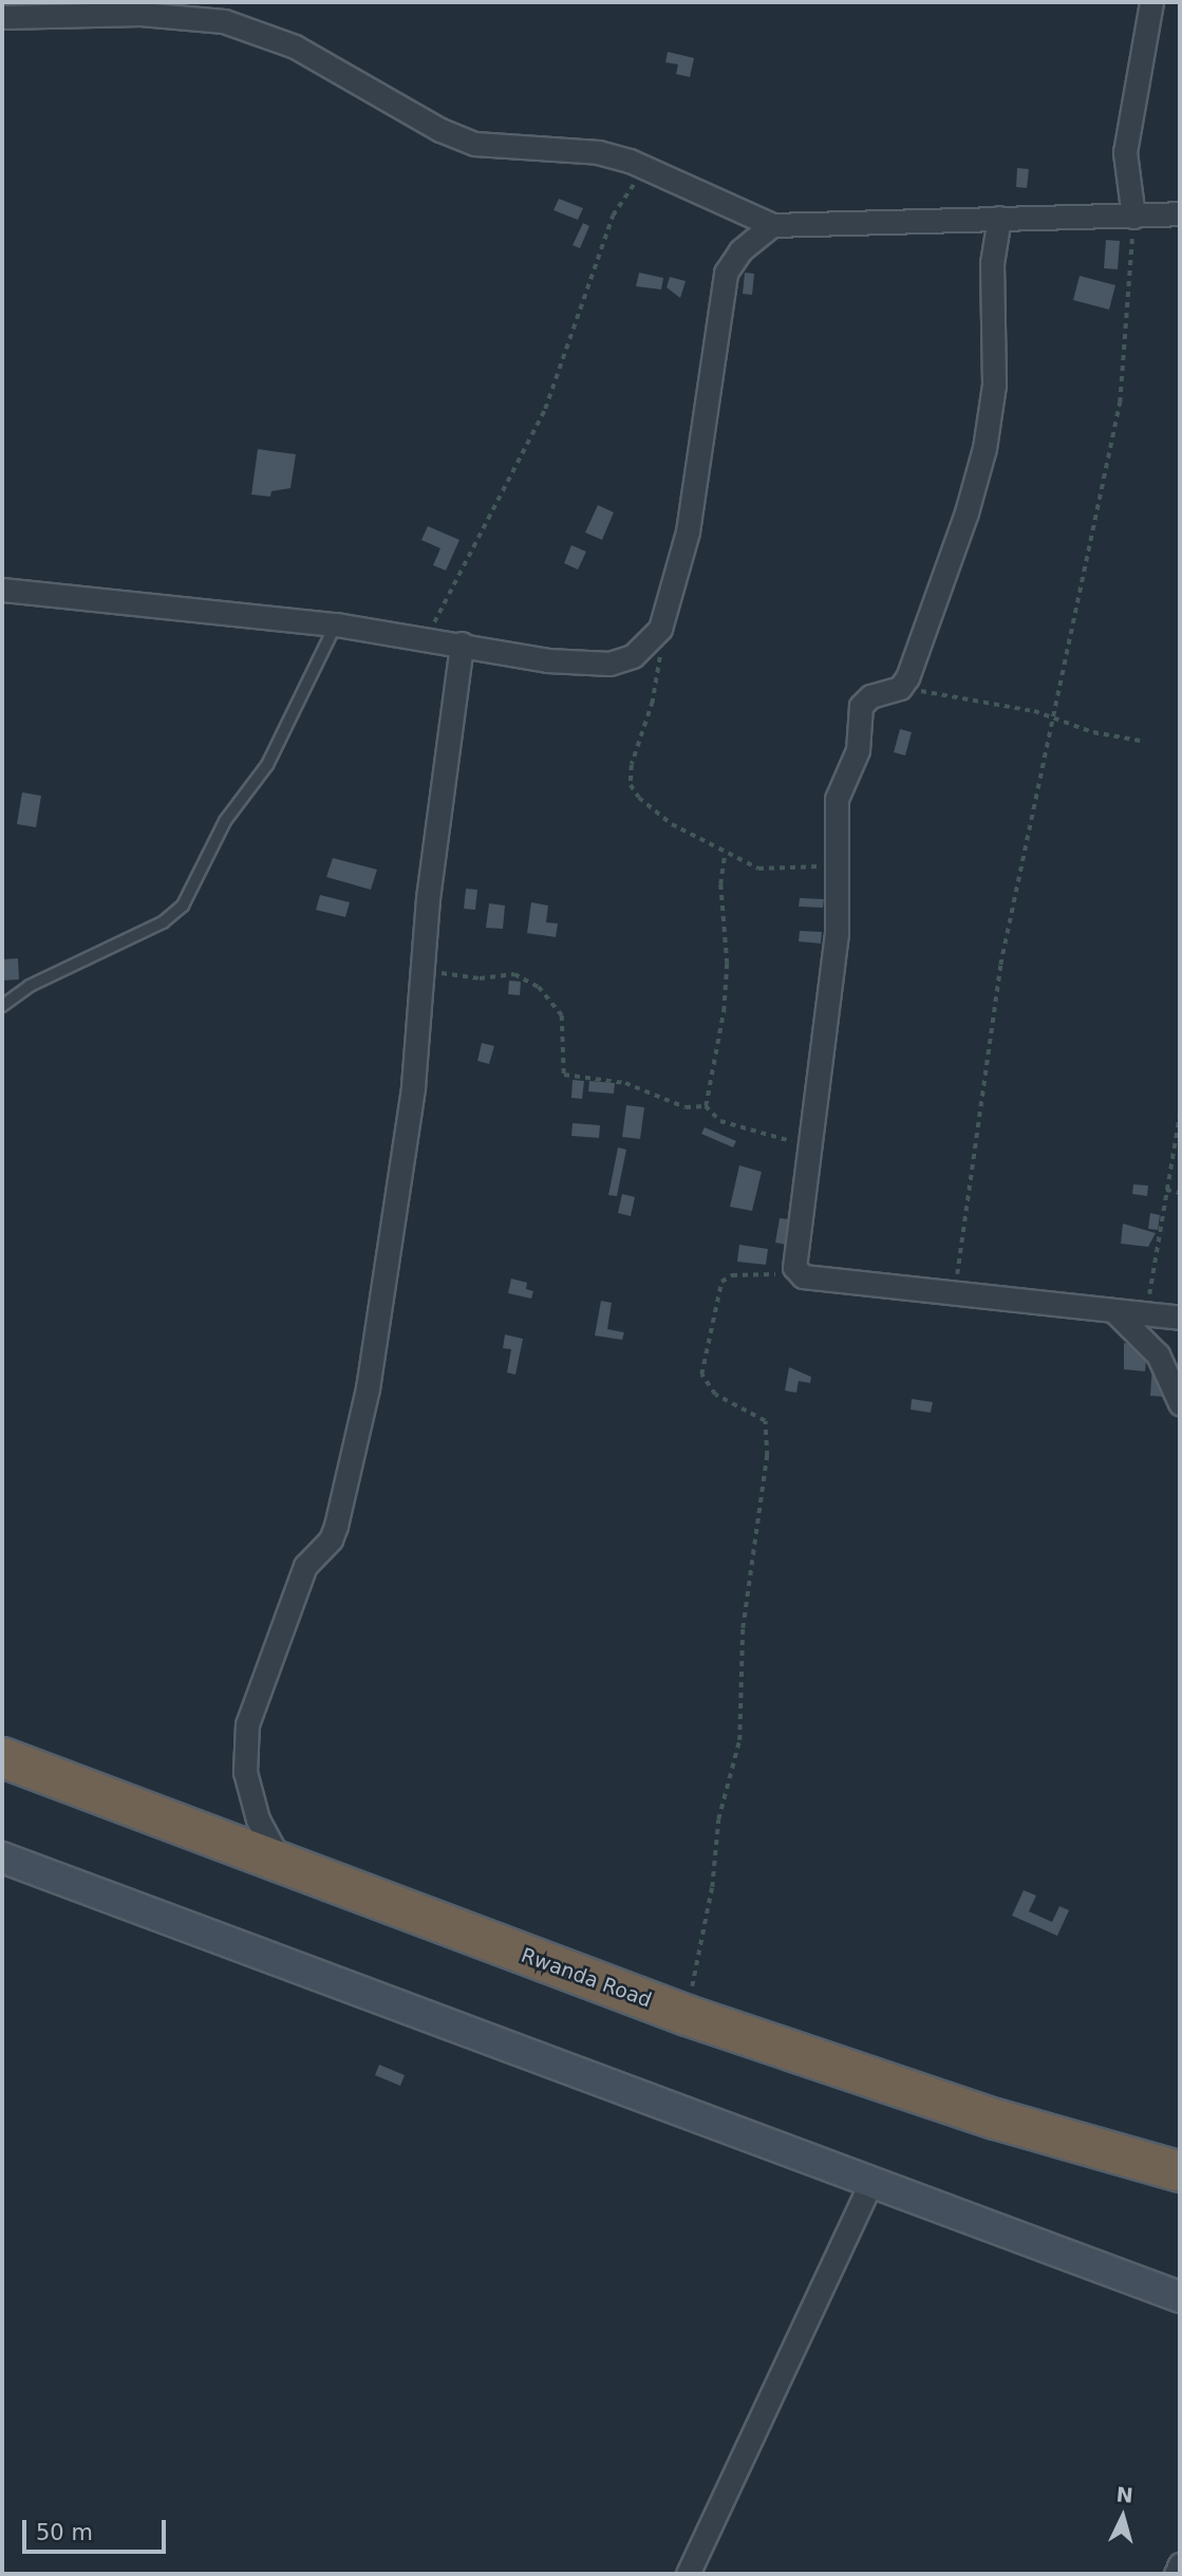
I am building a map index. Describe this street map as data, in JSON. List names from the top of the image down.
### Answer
{
  "streets": {
    "highway": ["Rwanda Road"]
  },
  "scale_bar": "50 m",
  "north": "top"
}
